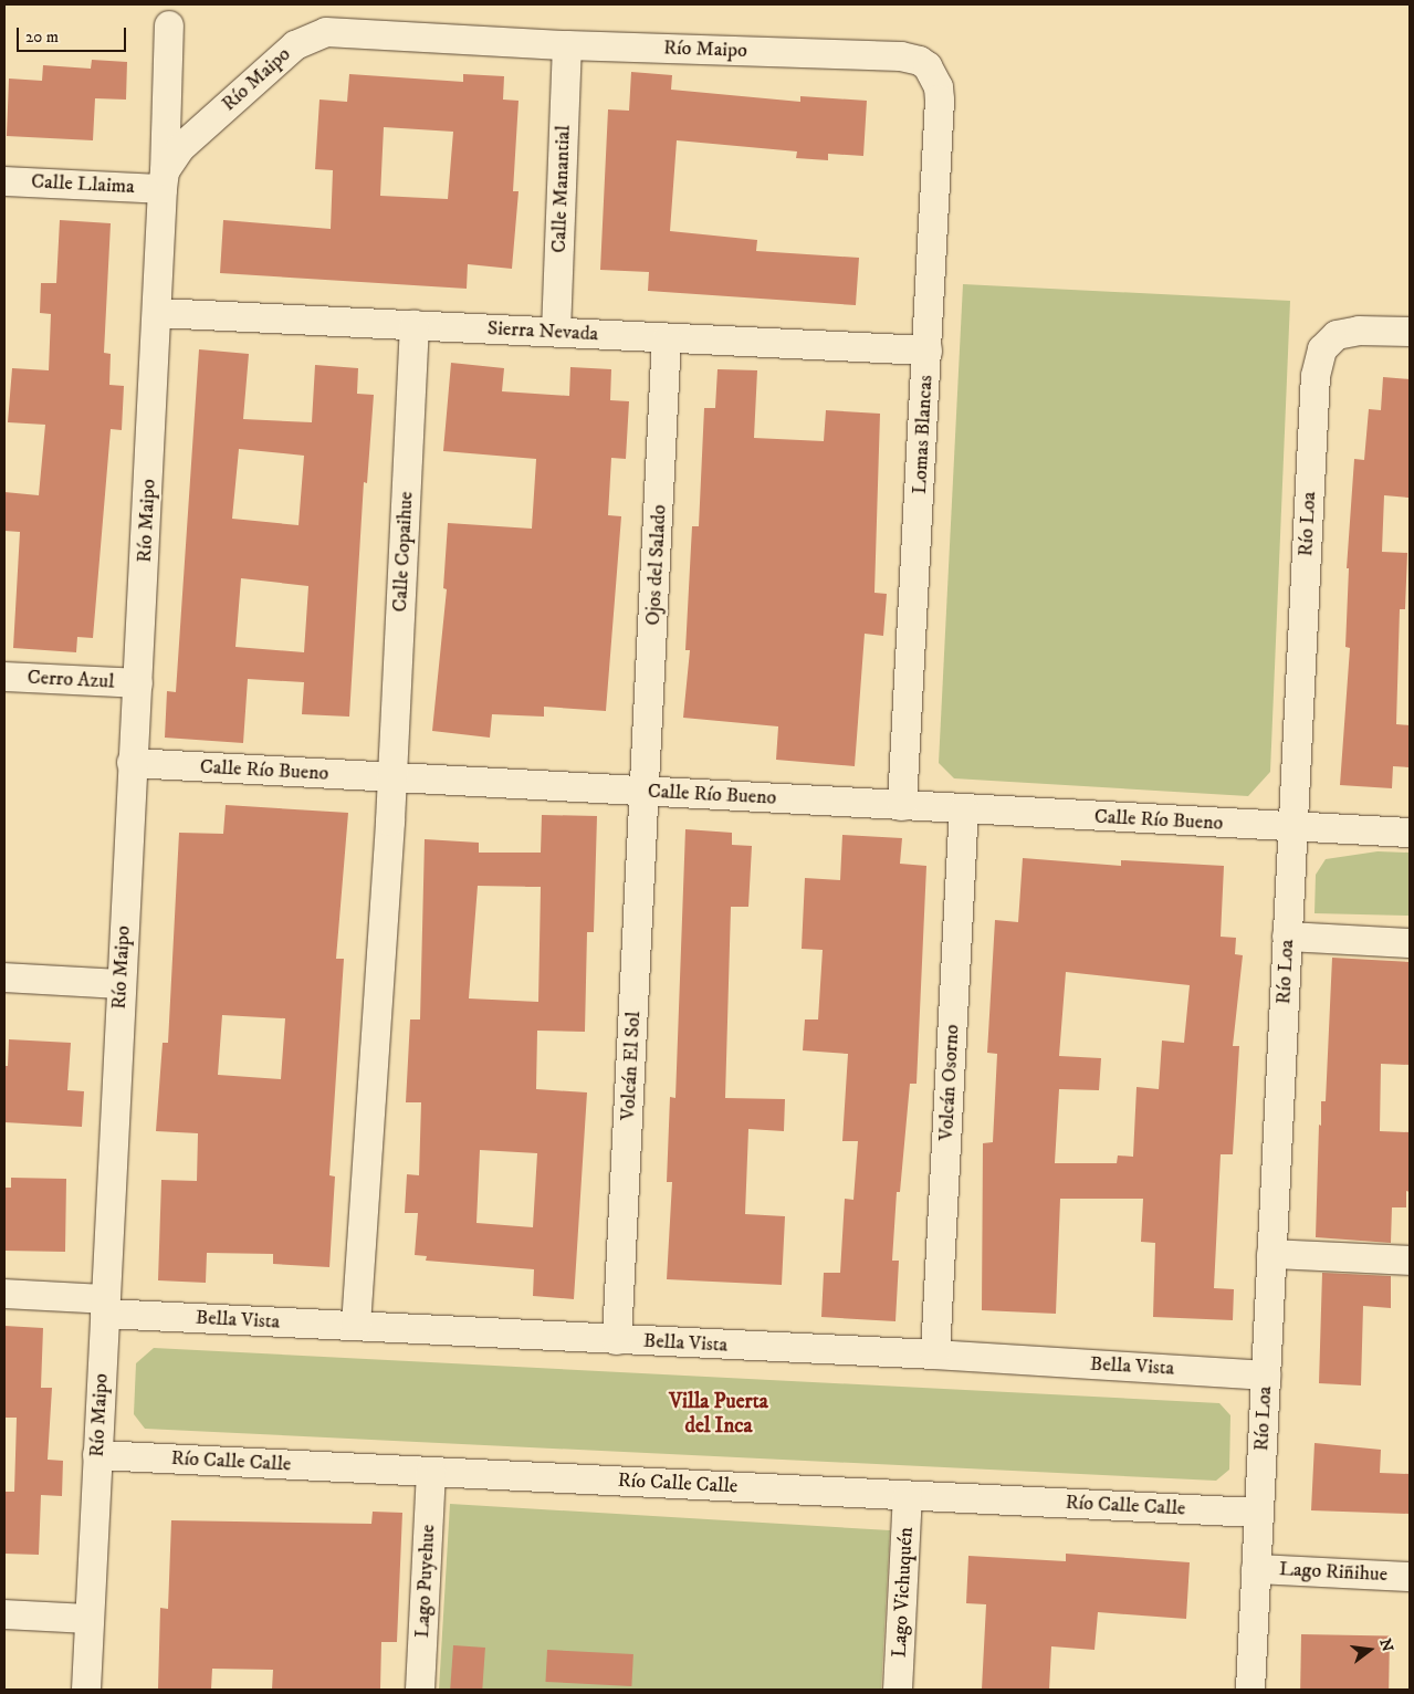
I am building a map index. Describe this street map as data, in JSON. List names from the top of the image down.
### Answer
{
  "streets": {
    "street": [
      "Río Maipo",
      "Calle Llaima",
      "Calle Manantial",
      "Sierra Nevada",
      "Lomas Blancas",
      "Río Loa",
      "Calle Copaihue",
      "Ojos del Salado",
      "Cerro Azul",
      "Calle Río Bueno",
      "Volcán El Sol",
      "Volcán Osorno",
      "Bella Vista",
      "Río Calle Calle",
      "Lago Riñihue",
      "Lago Puyehue",
      "Lago Vichuquén"
    ]
  },
  "crossings": [
    ["Río Maipo", "Calle Llaima"],
    ["Río Maipo", "Calle Manantial"],
    ["Río Maipo", "Sierra Nevada"],
    ["Río Maipo", "Lomas Blancas"],
    ["Río Maipo", "Cerro Azul"],
    ["Río Maipo", "Calle Río Bueno"],
    ["Río Maipo", "Bella Vista"],
    ["Río Maipo", "Río Calle Calle"],
    ["Calle Manantial", "Sierra Nevada"],
    ["Sierra Nevada", "Lomas Blancas"],
    ["Sierra Nevada", "Calle Copaihue"],
    ["Sierra Nevada", "Ojos del Salado"],
    ["Lomas Blancas", "Calle Río Bueno"],
    ["Río Loa", "Calle Río Bueno"],
    ["Río Loa", "Bella Vista"],
    ["Río Loa", "Río Calle Calle"],
    ["Río Loa", "Lago Riñihue"],
    ["Calle Copaihue", "Calle Río Bueno"],
    ["Calle Copaihue", "Bella Vista"],
    ["Ojos del Salado", "Calle Río Bueno"],
    ["Ojos del Salado", "Volcán El Sol"],
    ["Calle Río Bueno", "Volcán El Sol"],
    ["Calle Río Bueno", "Volcán Osorno"],
    ["Volcán El Sol", "Bella Vista"],
    ["Volcán Osorno", "Bella Vista"],
    ["Río Calle Calle", "Lago Puyehue"],
    ["Río Calle Calle", "Lago Vichuquén"]
  ],
  "districts": ["Villa Puerta del Inca"],
  "scale_bar": "20 m",
  "north": "right"
}
